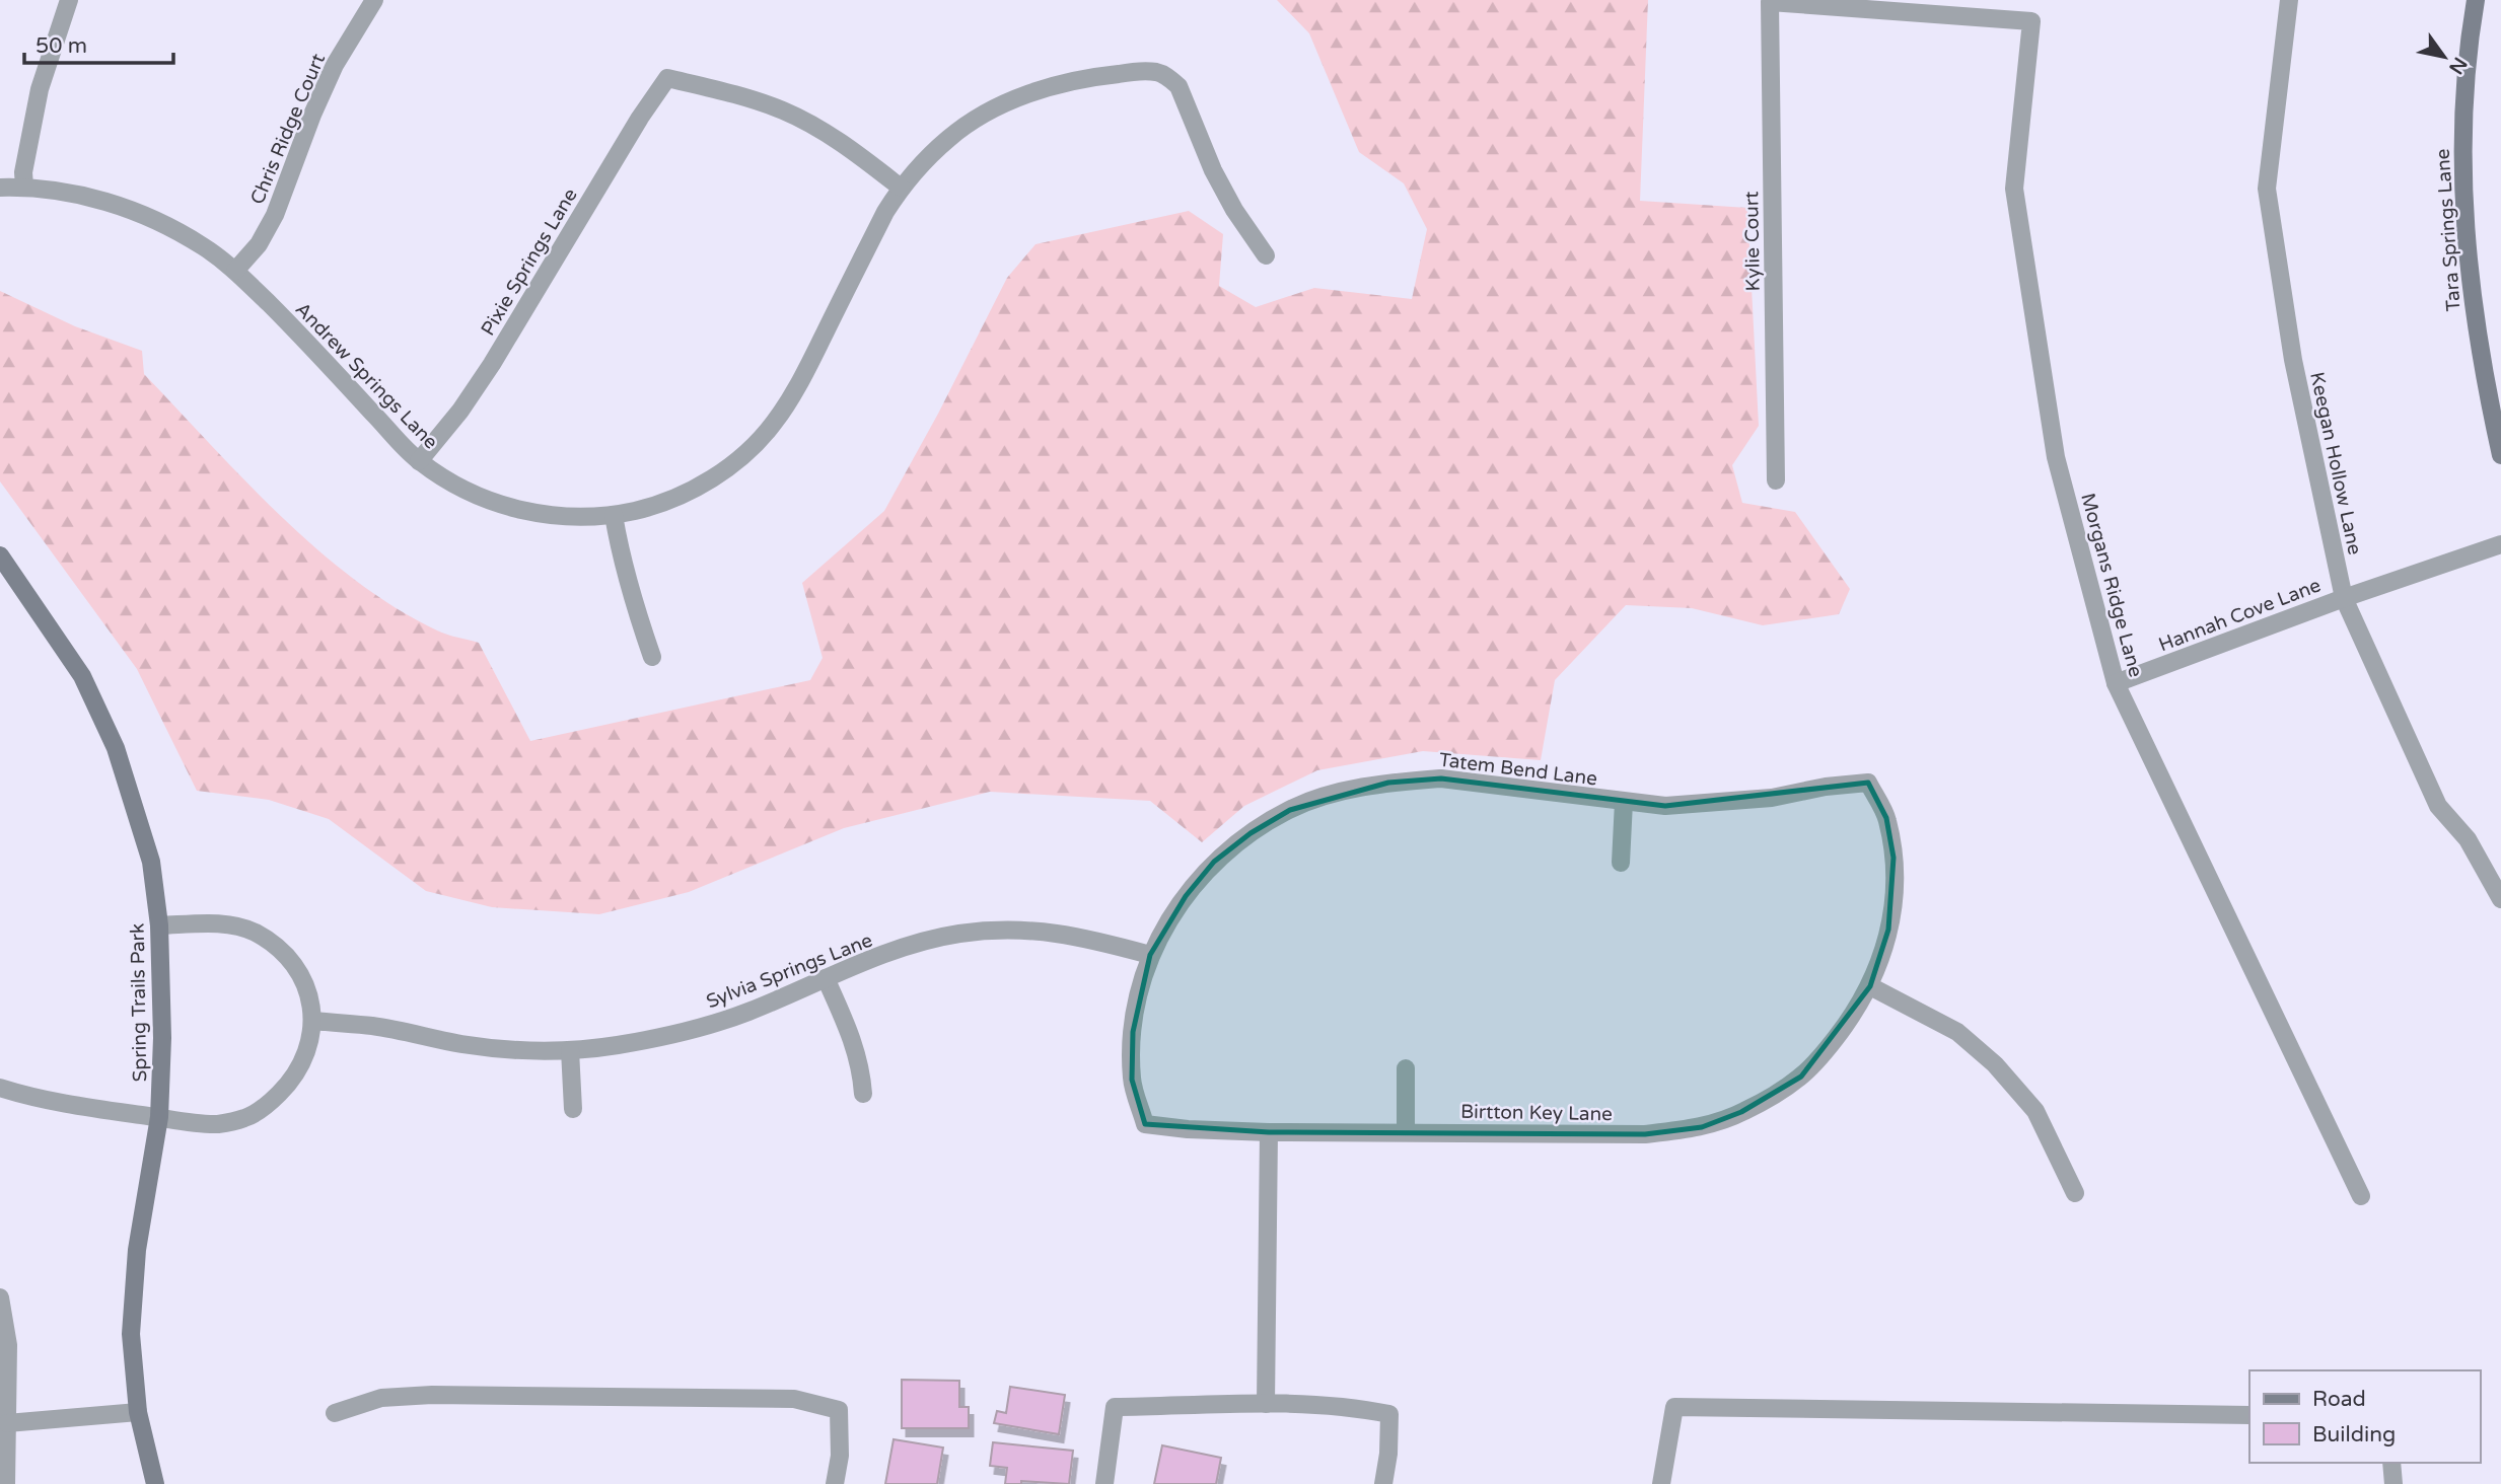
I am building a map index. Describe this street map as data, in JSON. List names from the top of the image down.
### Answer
{
  "streets": {
    "street": [
      "Chris Ridge Court",
      "Tara Springs Lane",
      "Kylie Court",
      "Pixie Springs Lane",
      "Andrew Springs Lane",
      "Keegan Hollow Lane",
      "Morgans Ridge Lane",
      "Hannah Cove Lane",
      "Tatem Bend Lane",
      "Sylvia Springs Lane",
      "Spring Trails Park",
      "Birtton Key Lane"
    ]
  },
  "crossings": [
    ["Chris Ridge Court", "Andrew Springs Lane"],
    ["Kylie Court", "Morgans Ridge Lane"],
    ["Pixie Springs Lane", "Andrew Springs Lane"],
    ["Keegan Hollow Lane", "Hannah Cove Lane"],
    ["Morgans Ridge Lane", "Hannah Cove Lane"],
    ["Tatem Bend Lane", "Sylvia Springs Lane"],
    ["Tatem Bend Lane", "Birtton Key Lane"],
    ["Sylvia Springs Lane", "Spring Trails Park"]
  ],
  "legend": ["Road", "Building"],
  "scale_bar": "50 m",
  "north": "bottom right"
}
